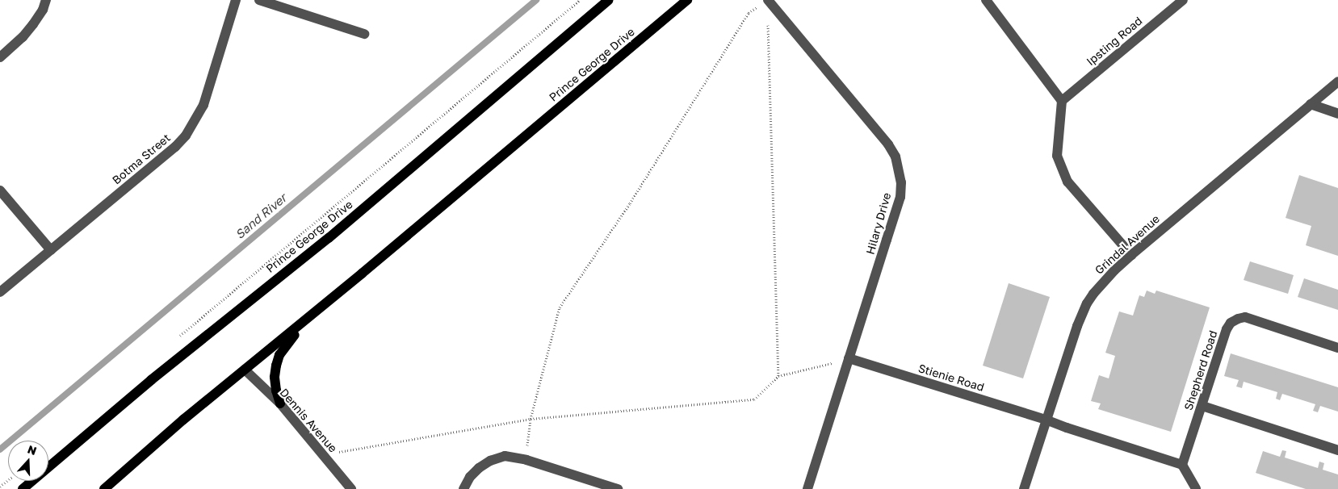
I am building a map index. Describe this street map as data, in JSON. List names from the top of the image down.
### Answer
{
  "streets": {
    "main road": ["Prince George Drive"],
    "street": [
      "Ipsting Road",
      "Botma Street",
      "Hilary Drive",
      "Grindal Avenue",
      "Shepherd Road",
      "Stienie Road",
      "Dennis Avenue"
    ]
  },
  "crossings": [
    ["Prince George Drive", "Dennis Avenue"],
    ["Hilary Drive", "Stienie Road"],
    ["Grindal Avenue", "Stienie Road"]
  ],
  "water": ["Sand River"],
  "north": "top"
}
